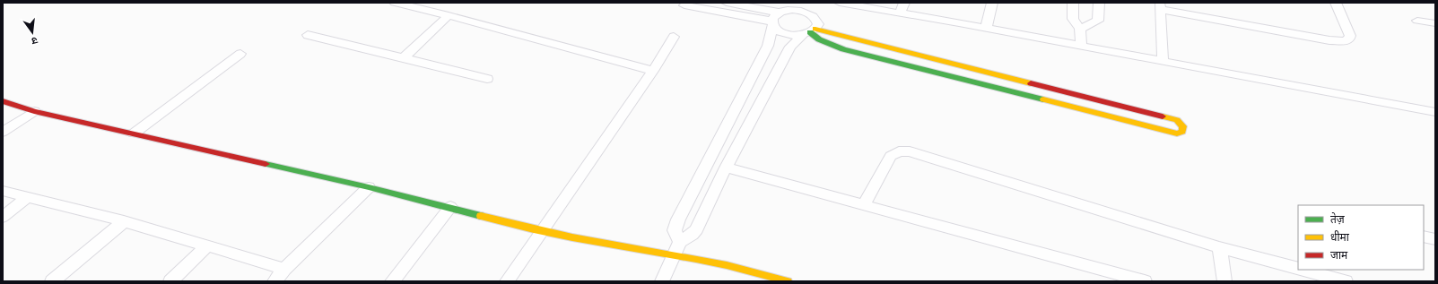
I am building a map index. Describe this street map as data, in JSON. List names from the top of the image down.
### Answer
{
  "legend": ["तेज़", "धीमा", "जाम"],
  "north": "bottom"
}
